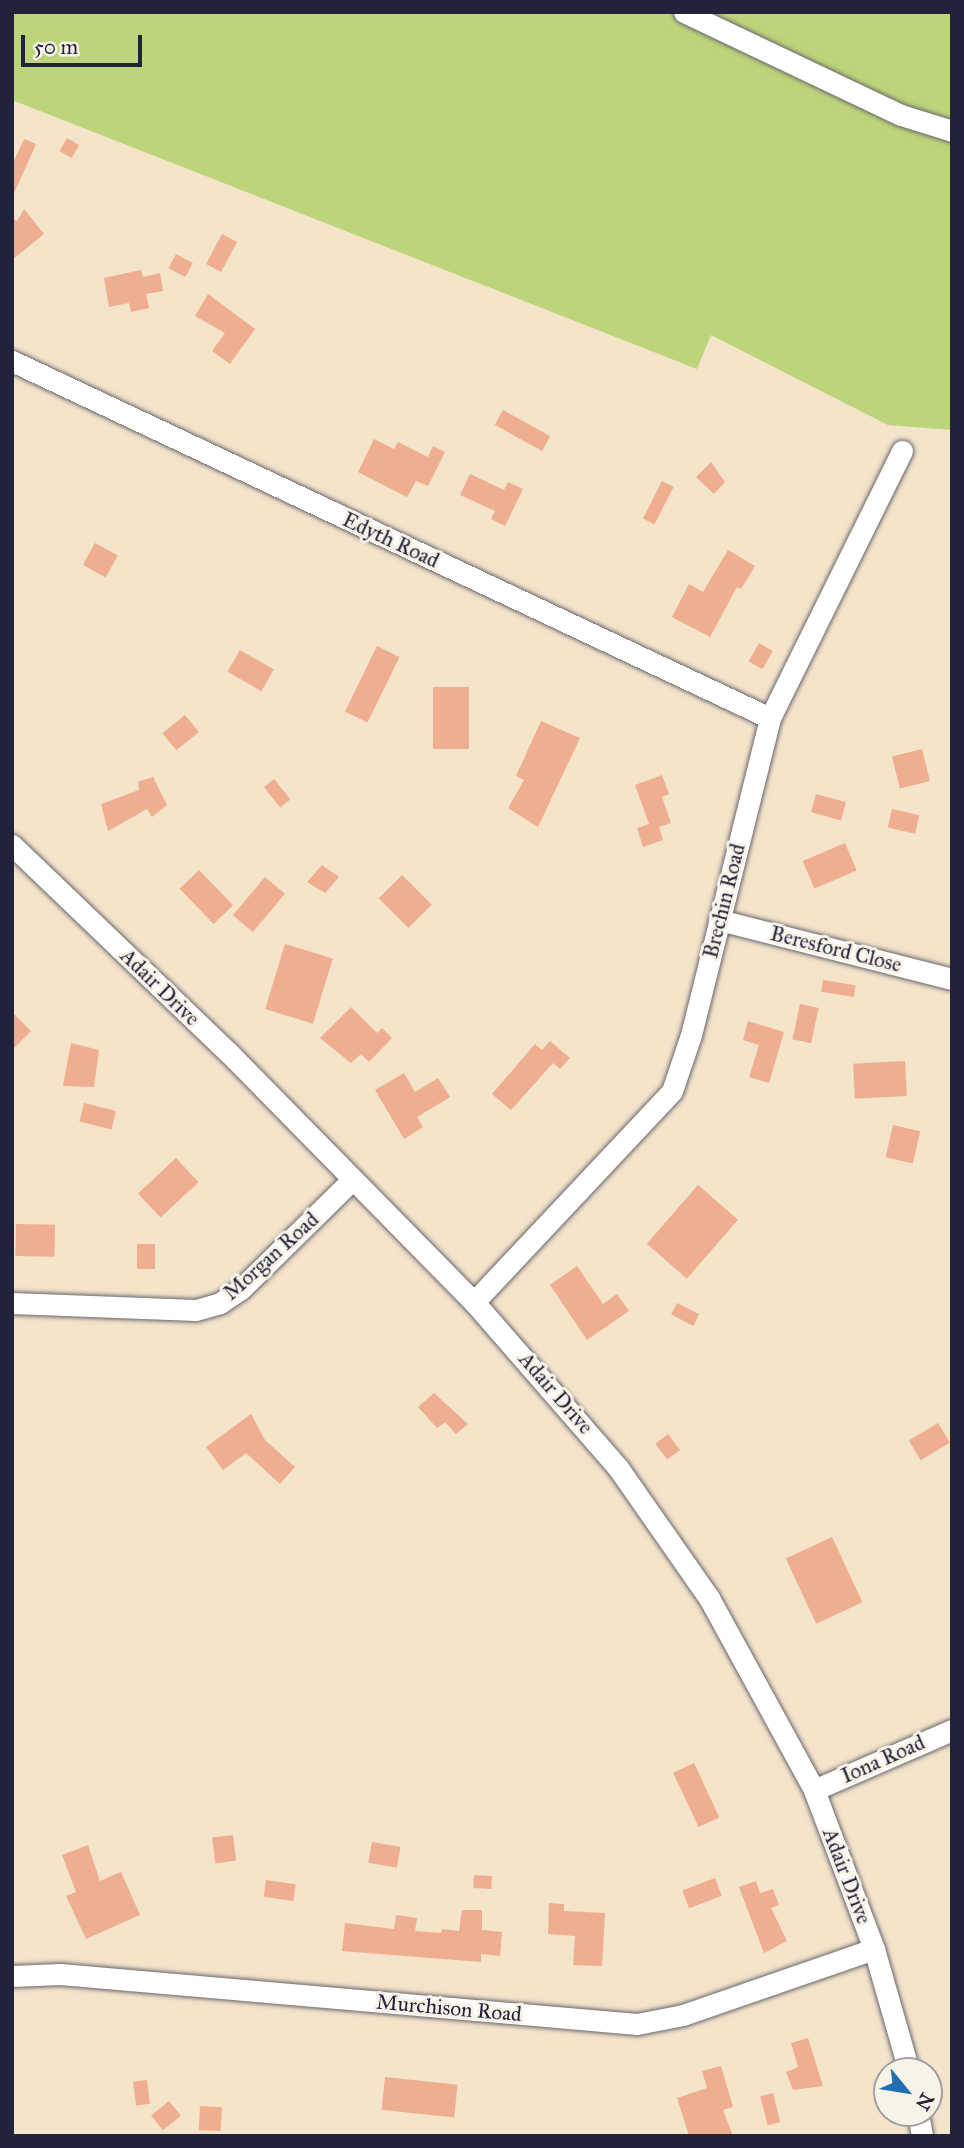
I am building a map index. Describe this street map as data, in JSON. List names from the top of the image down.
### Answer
{
  "streets": {
    "street": [
      "Edyth Road",
      "Brechin Road",
      "Beresford Close",
      "Adair Drive",
      "Morgan Road",
      "Iona Road",
      "Murchison Road"
    ]
  },
  "crossings": [
    ["Edyth Road", "Brechin Road"],
    ["Brechin Road", "Beresford Close"],
    ["Brechin Road", "Adair Drive"],
    ["Adair Drive", "Morgan Road"],
    ["Adair Drive", "Iona Road"],
    ["Adair Drive", "Murchison Road"]
  ],
  "scale_bar": "50 m",
  "north": "bottom right"
}
